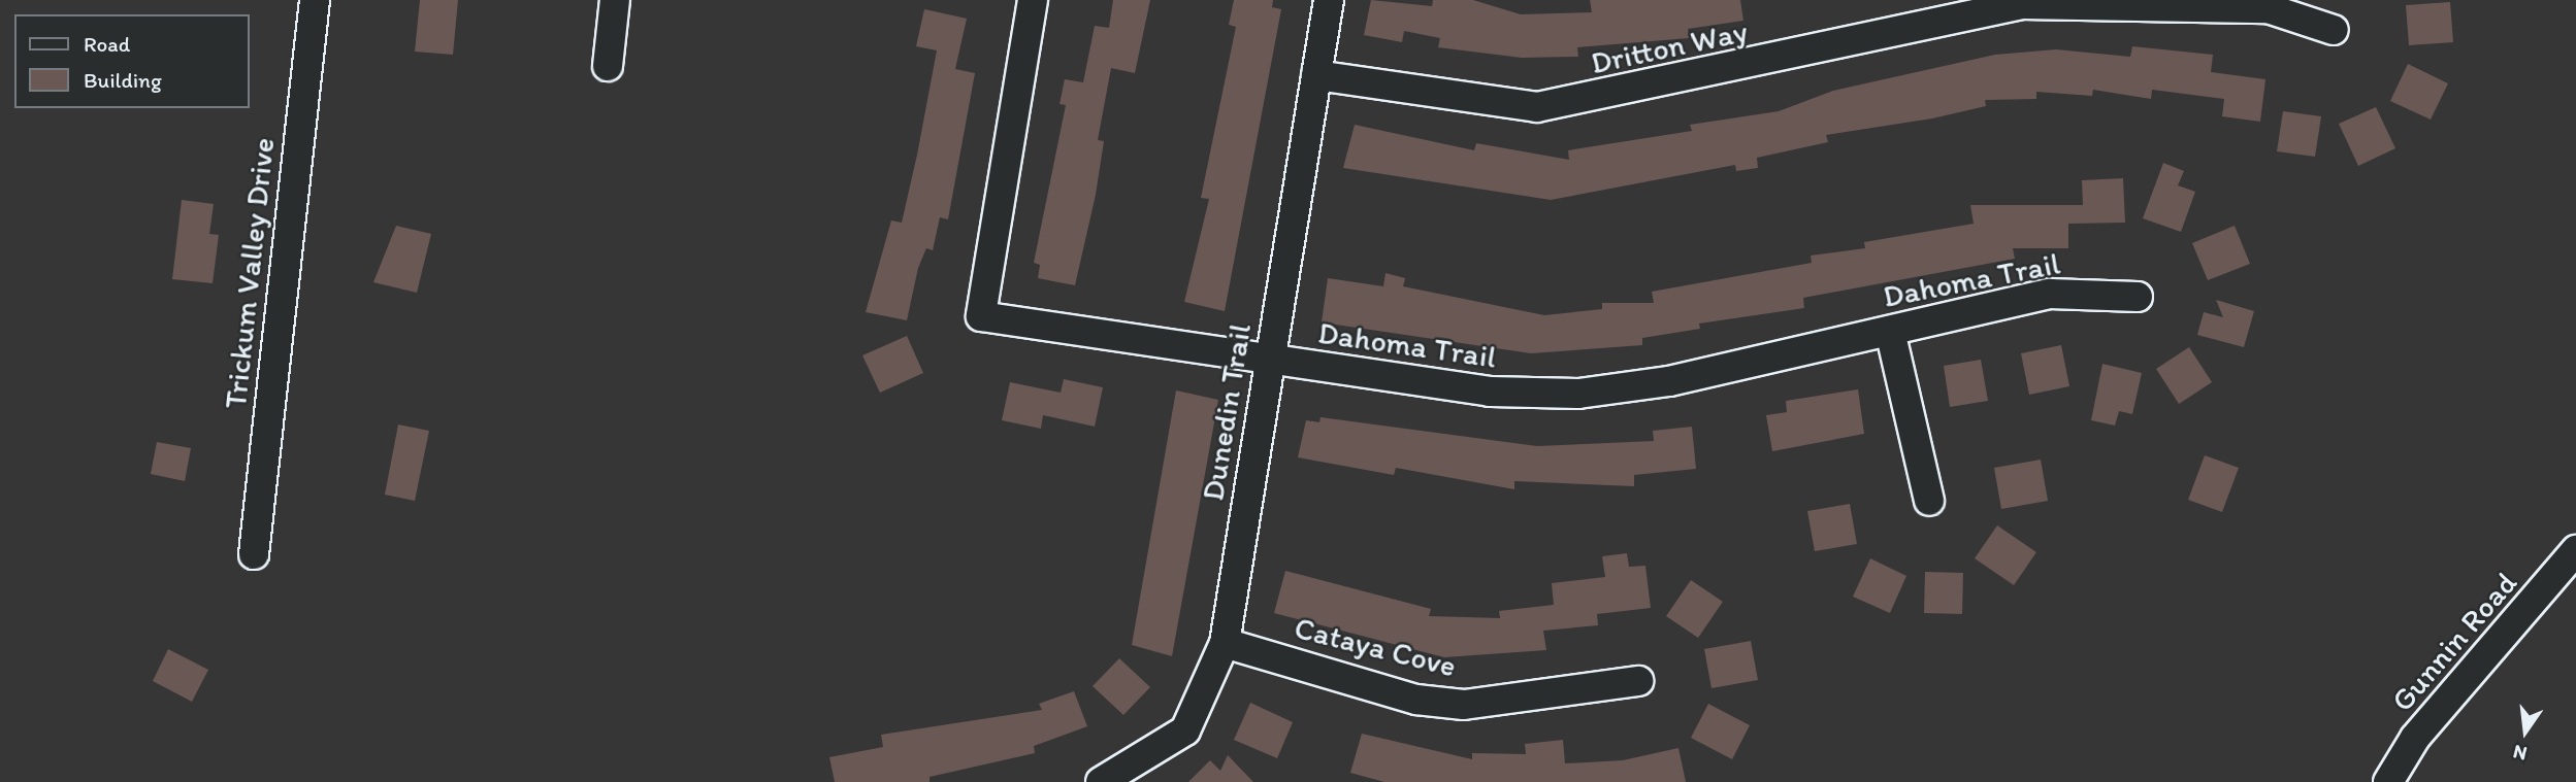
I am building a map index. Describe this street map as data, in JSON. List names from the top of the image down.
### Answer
{
  "streets": {
    "street": [
      "Dritton Way",
      "Trickum Valley Drive",
      "Dahoma Trail",
      "Dunedin Trail",
      "Gunnin Road",
      "Cataya Cove"
    ]
  },
  "crossings": [
    ["Dritton Way", "Dunedin Trail"],
    ["Dahoma Trail", "Dunedin Trail"],
    ["Dunedin Trail", "Cataya Cove"]
  ],
  "legend": ["Road", "Building"],
  "north": "bottom"
}
